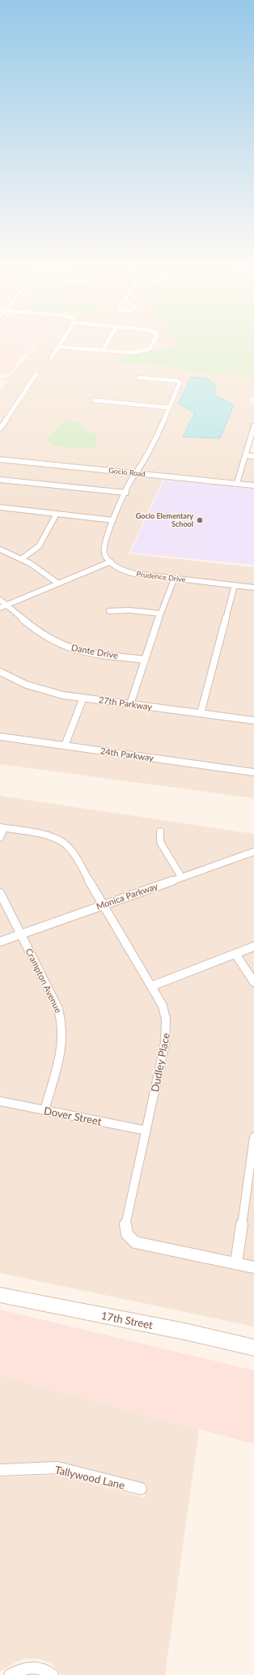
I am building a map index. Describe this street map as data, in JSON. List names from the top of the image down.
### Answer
{
  "streets": {
    "main road": ["Gocio Road", "17th Street"],
    "street": [
      "Prudence Drive",
      "Dante Drive",
      "27th Parkway",
      "24th Parkway",
      "Monica Parkway",
      "Crampton Avenue",
      "Dudley Place",
      "Dover Street",
      "Tallywood Lane"
    ]
  },
  "crossings": [
    ["Monica Parkway", "Crampton Avenue"],
    ["Monica Parkway", "Dudley Place"],
    ["Crampton Avenue", "Dover Street"],
    ["Dudley Place", "Dover Street"]
  ],
  "places": ["Gocio Elementary School"]
}
